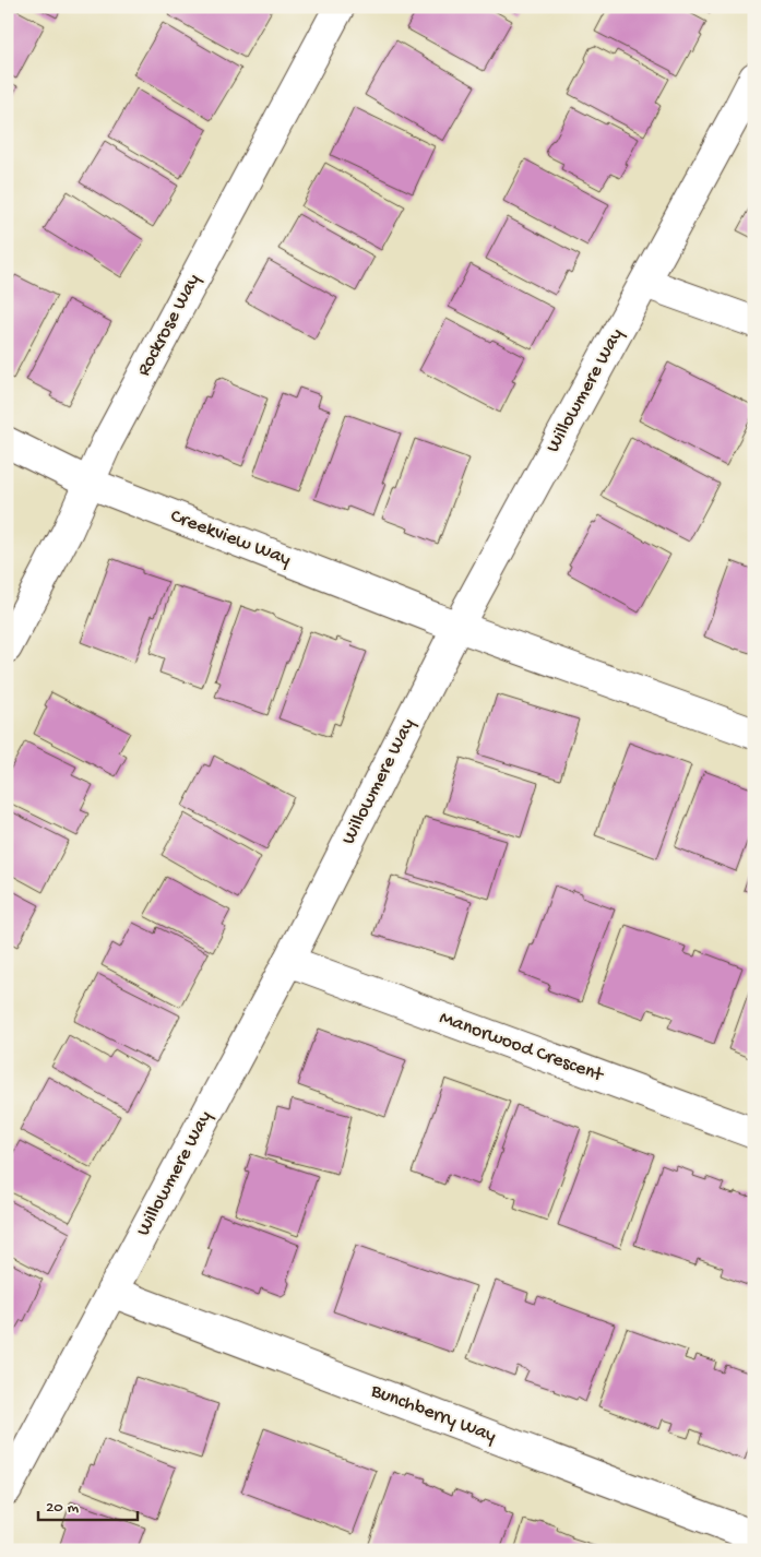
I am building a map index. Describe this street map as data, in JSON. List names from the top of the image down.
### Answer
{
  "streets": {
    "street": [
      "Rockrose Way",
      "Willowmere Way",
      "Creekview Way",
      "Manorwood Crescent",
      "Bunchberry Way"
    ]
  },
  "crossings": [
    ["Rockrose Way", "Creekview Way"],
    ["Willowmere Way", "Creekview Way"],
    ["Willowmere Way", "Manorwood Crescent"],
    ["Willowmere Way", "Bunchberry Way"]
  ],
  "scale_bar": "20 m"
}
